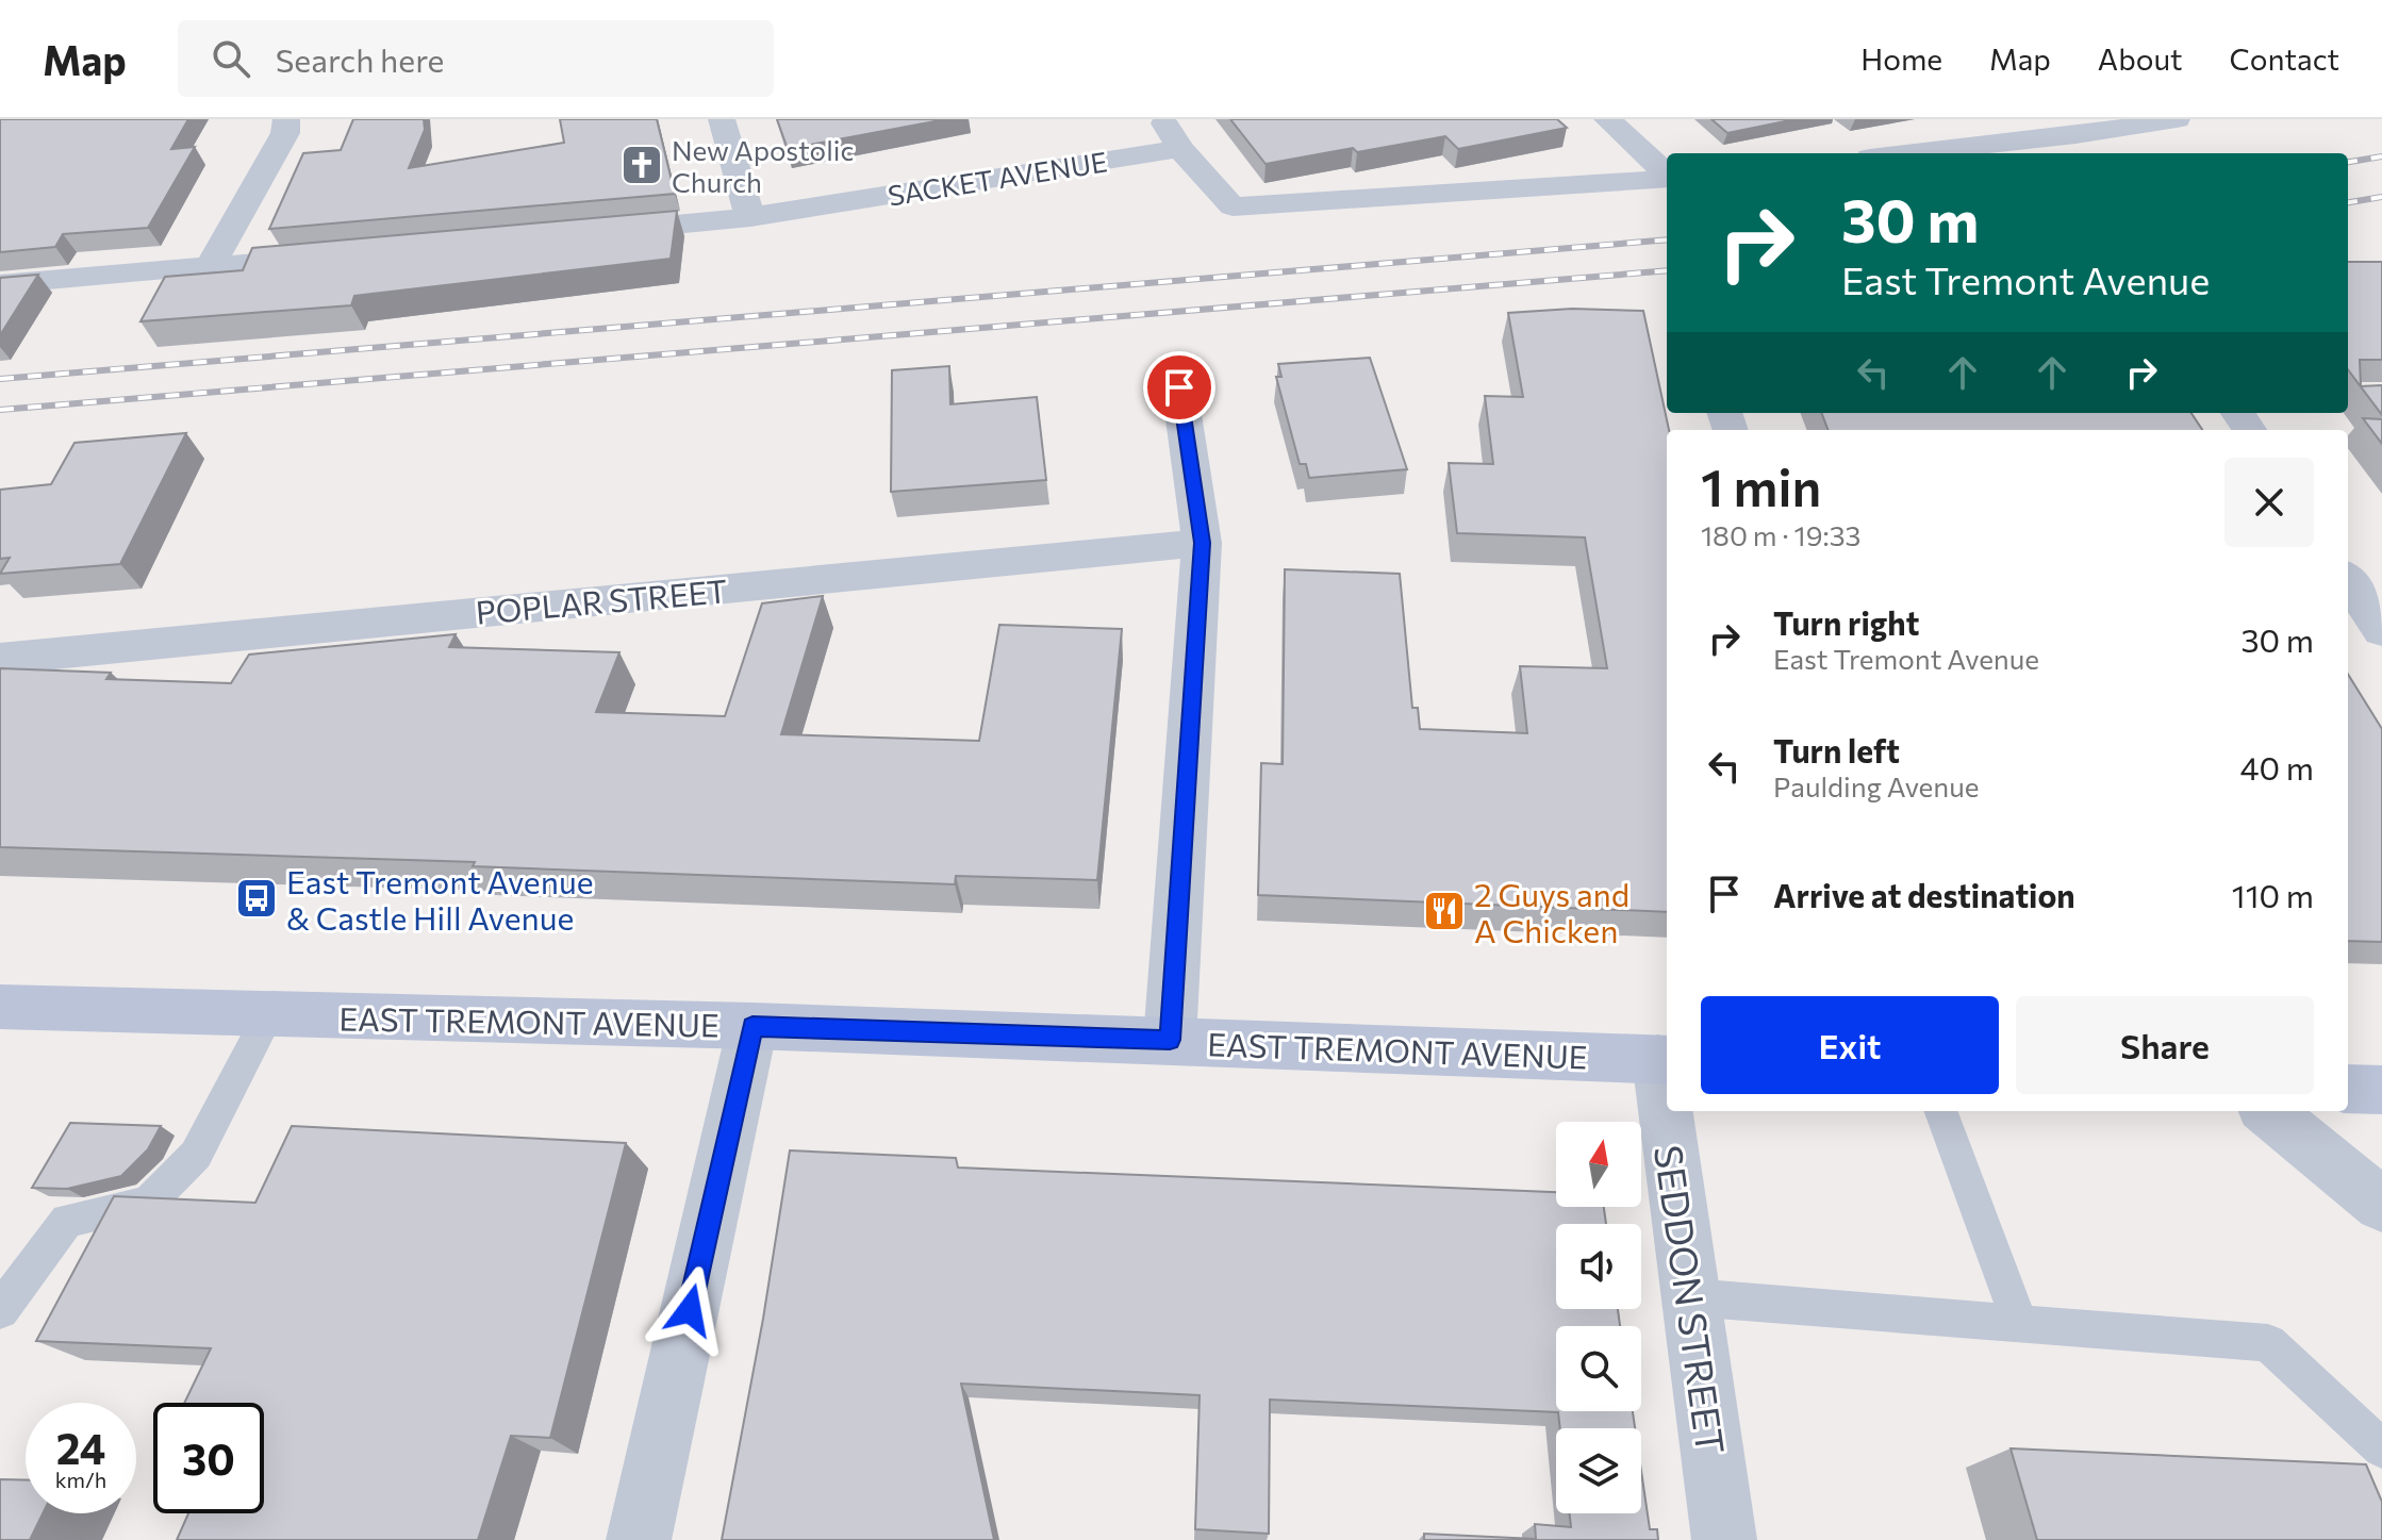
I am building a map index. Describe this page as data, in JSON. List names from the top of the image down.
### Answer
{
  "streets": {
    "main road": ["EAST TREMONT AVENUE"],
    "street": ["SACKET AVENUE", "POPLAR STREET", "SEDDON STREET"]
  },
  "places": {
    "church": ["New Apostolic Church"],
    "bus stop": ["East Tremont Avenue & Castle Hill Avenue"],
    "restaurant": ["2 Guys and A Chicken"]
  },
  "north": "top",
  "page": {
    "header": "Map",
    "search": "Search here",
    "nav": [
      "Home",
      "Map",
      "About",
      "Contact"
    ],
    "turn": ["30 m", "East Tremont Avenue"],
    "heading": ["1 min", "180 m · 19:33"],
    "list": [
      {
        "name": "Turn right",
        "note": "East Tremont Avenue",
        "value": "30 m"
      },
      {
        "name": "Turn left",
        "note": "Paulding Avenue",
        "value": "40 m"
      },
      {
        "name": "Arrive at destination",
        "value": "110 m"
      }
    ],
    "buttons": ["Exit", "Share"],
    "speed": "24 km/h",
    "limit": "30"
  }
}
